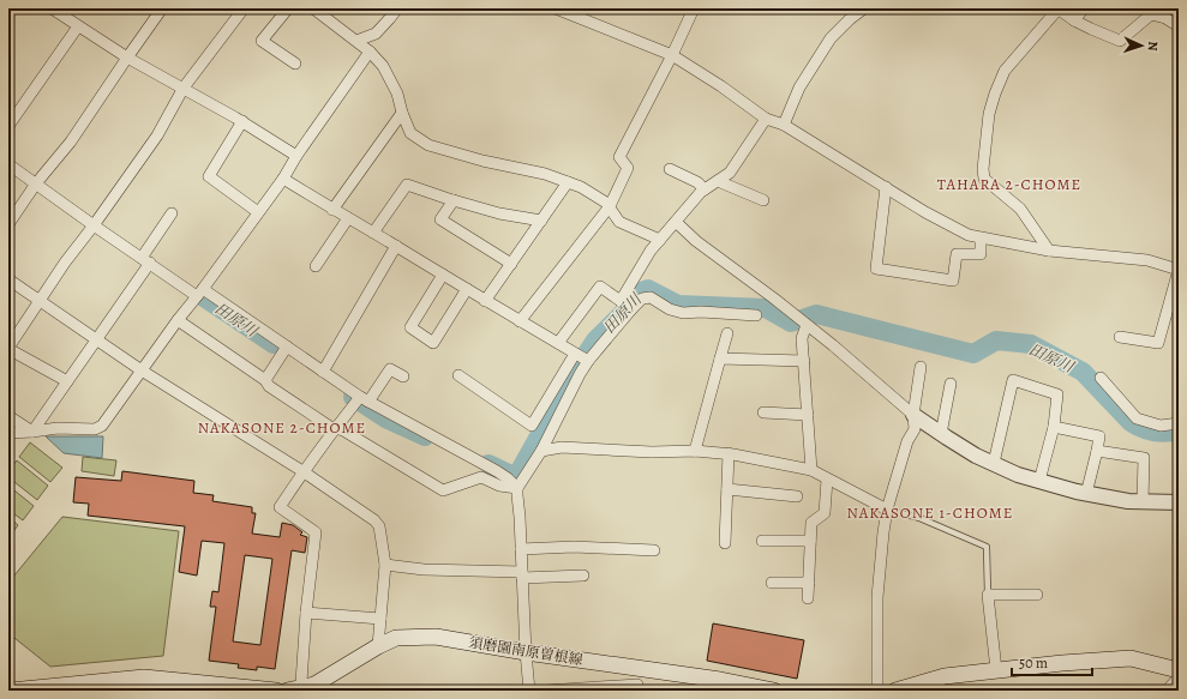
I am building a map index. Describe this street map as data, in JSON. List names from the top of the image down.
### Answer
{
  "streets": {
    "main road": ["須磨園南原曽根線"]
  },
  "districts": ["TAHARA 2-CHOME", "NAKASONE 2-CHOME", "NAKASONE 1-CHOME"],
  "water": ["田原川"],
  "scale_bar": "50 m",
  "north": "right"
}
